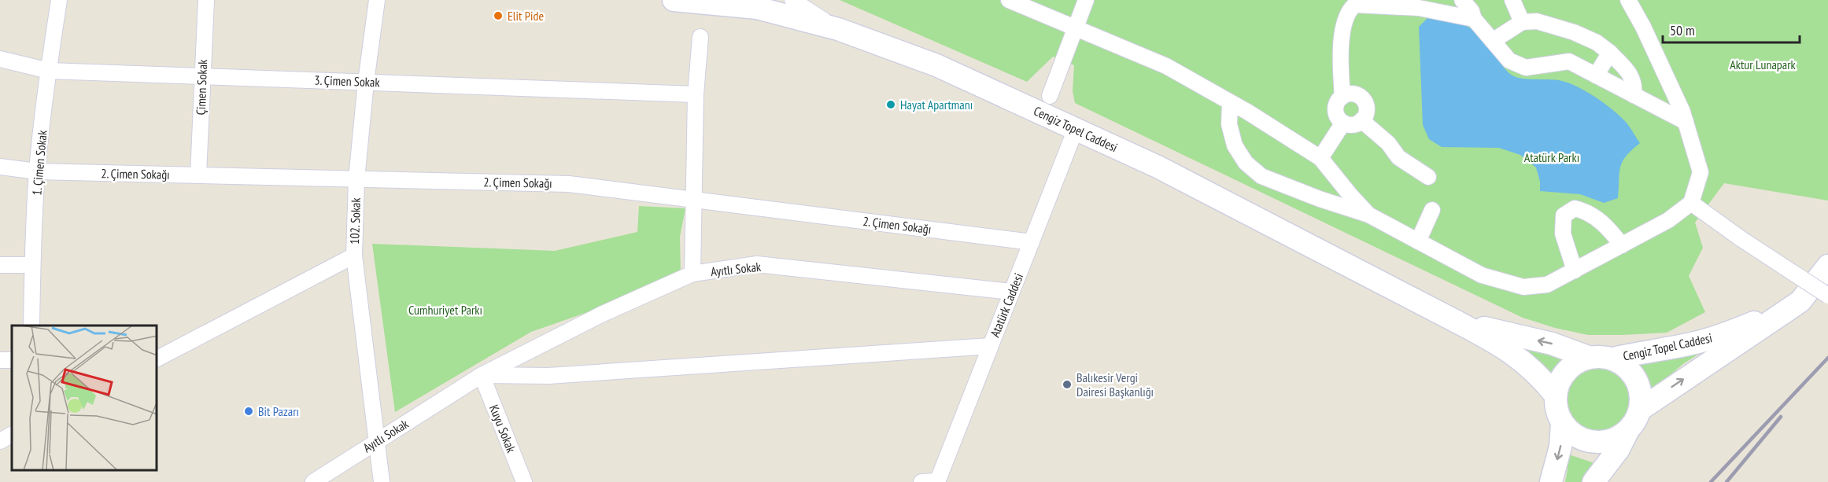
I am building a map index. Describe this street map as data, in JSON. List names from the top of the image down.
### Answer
{
  "streets": {
    "main road": ["Cengiz Topel Caddesi"],
    "street": [
      "3. Çimen Sokak",
      "Çimen Sokak",
      "1. Çimen Sokak",
      "2. Çimen Sokağı",
      "102. Sokak",
      "Ayıtlı Sokak",
      "Atatürk Caddesi",
      "Kuyu Sokak"
    ]
  },
  "crossings": [
    ["3. Çimen Sokak", "Çimen Sokak"],
    ["3. Çimen Sokak", "1. Çimen Sokak"],
    ["3. Çimen Sokak", "102. Sokak"],
    ["Çimen Sokak", "2. Çimen Sokağı"],
    ["Cengiz Topel Caddesi", "Atatürk Caddesi"],
    ["1. Çimen Sokak", "2. Çimen Sokağı"],
    ["2. Çimen Sokağı", "102. Sokak"],
    ["2. Çimen Sokağı", "Atatürk Caddesi"],
    ["102. Sokak", "Ayıtlı Sokak"],
    ["Ayıtlı Sokak", "Atatürk Caddesi"],
    ["Ayıtlı Sokak", "Kuyu Sokak"]
  ],
  "parks": ["Aktur Lunapark", "Atatürk Parkı", "Cumhuriyet Parkı"],
  "places": [
    "Elit Pide",
    "Hayat Apartmanı",
    "Balıkesir Vergi Dairesi Başkanlığı",
    "Bit Pazarı"
  ],
  "scale_bar": "50 m"
}
